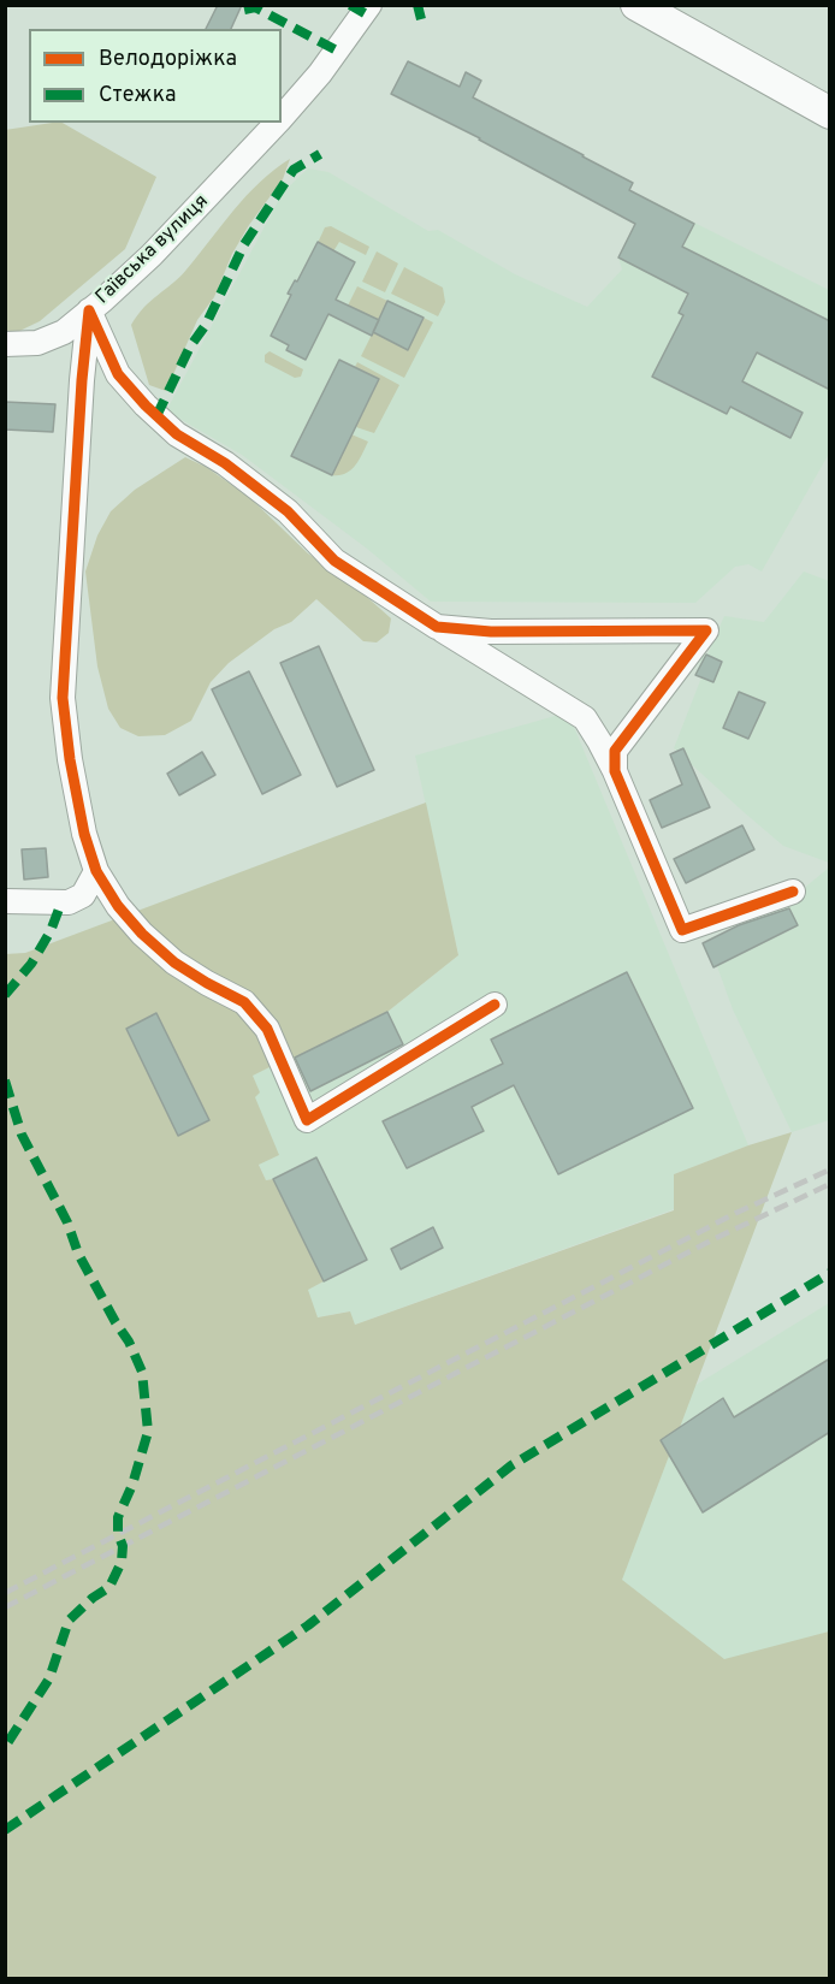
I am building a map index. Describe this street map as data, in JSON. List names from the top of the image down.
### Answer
{
  "streets": {
    "street": ["Гаївська вулиця"]
  },
  "legend": ["Велодоріжка", "Стежка"]
}
